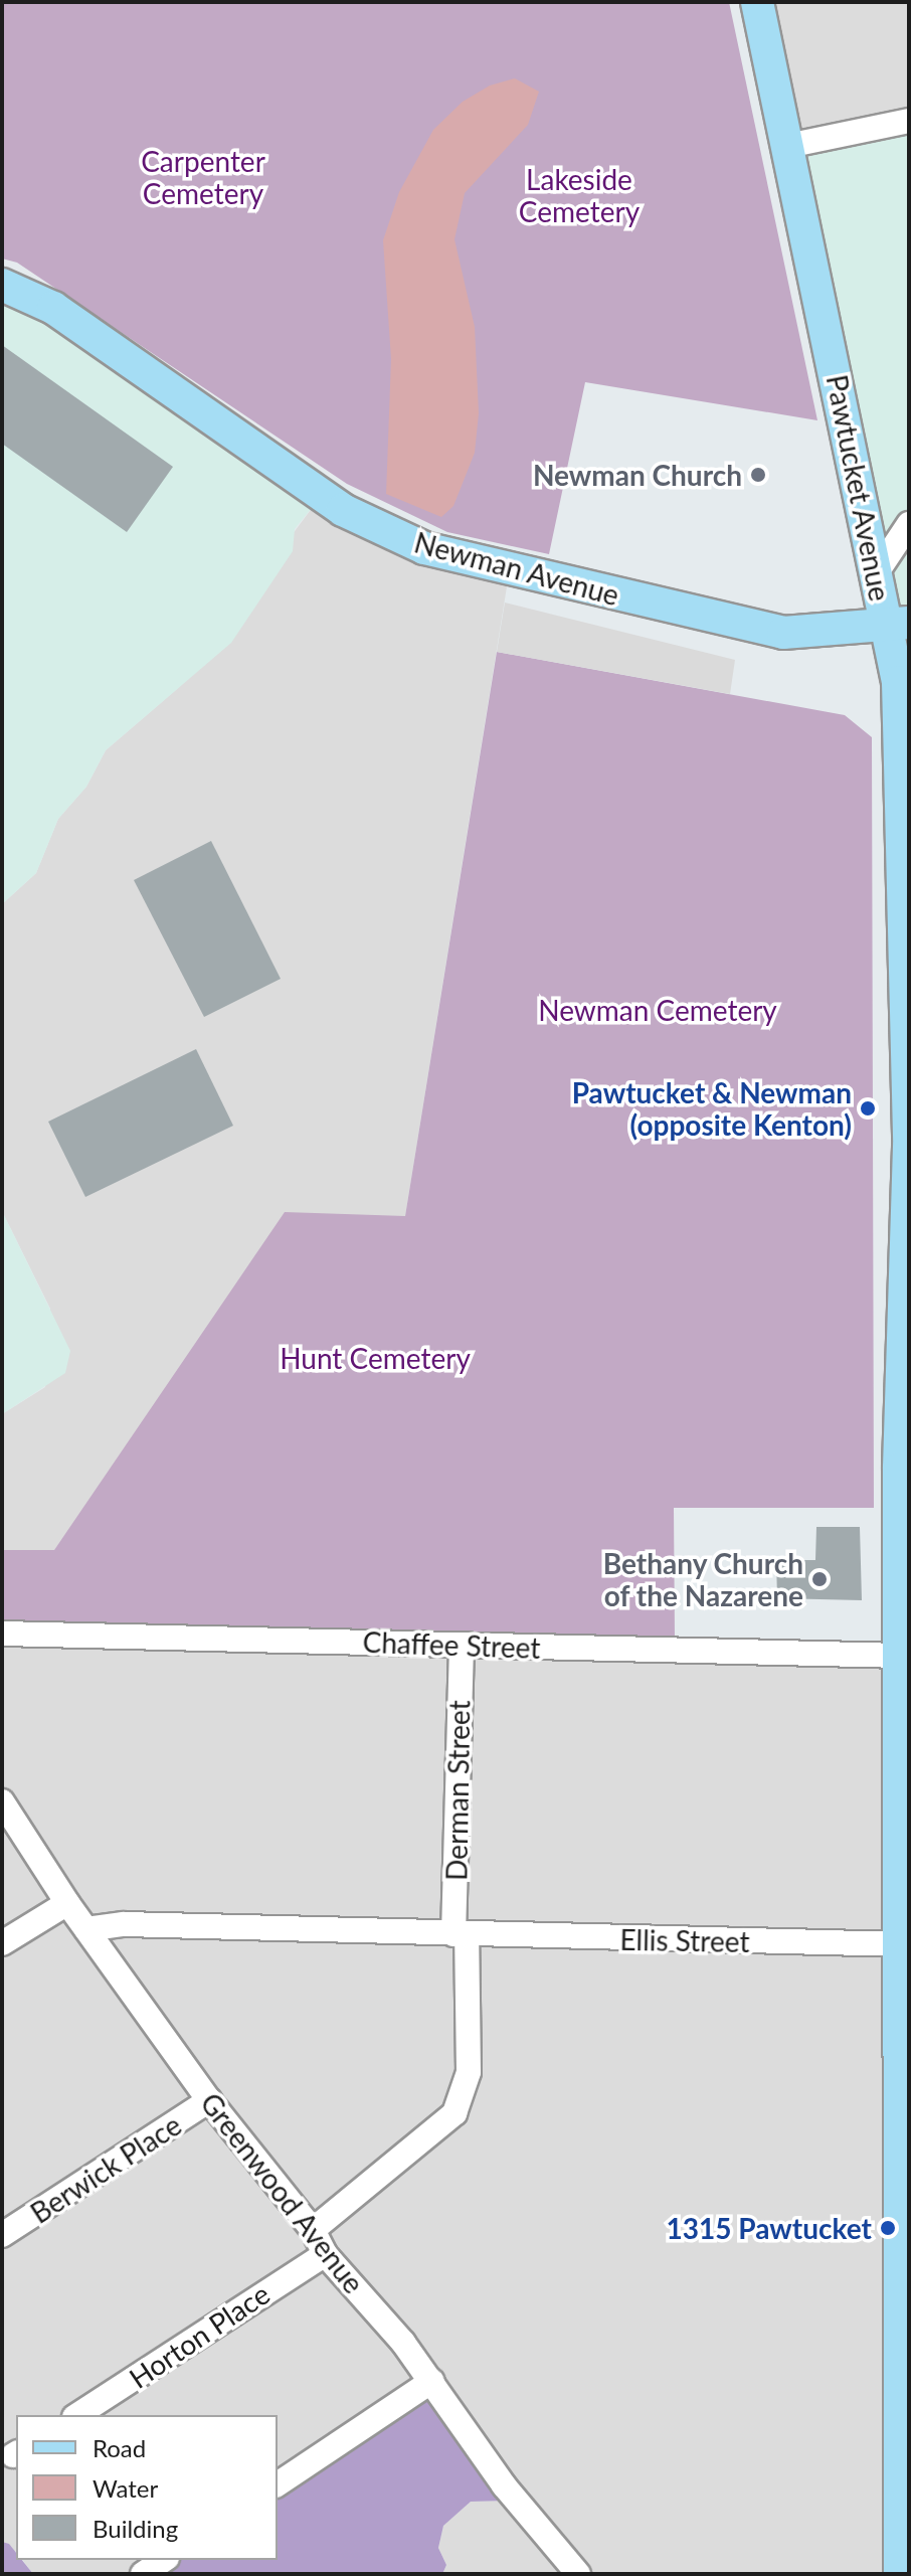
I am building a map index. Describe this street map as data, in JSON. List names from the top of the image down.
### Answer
{
  "streets": {
    "main road": ["Pawtucket Avenue", "Newman Avenue"],
    "street": [
      "Chaffee Street",
      "Derman Street",
      "Ellis Street",
      "Berwick Place",
      "Greenwood Avenue",
      "Horton Place"
    ]
  },
  "crossings": [
    ["Pawtucket Avenue", "Newman Avenue"],
    ["Pawtucket Avenue", "Chaffee Street"],
    ["Pawtucket Avenue", "Ellis Street"],
    ["Chaffee Street", "Derman Street"],
    ["Derman Street", "Ellis Street"],
    ["Derman Street", "Greenwood Avenue"],
    ["Ellis Street", "Greenwood Avenue"],
    ["Berwick Place", "Greenwood Avenue"],
    ["Greenwood Avenue", "Horton Place"]
  ],
  "parks": [
    "Carpenter Cemetery",
    "Lakeside Cemetery",
    "Newman Cemetery",
    "Hunt Cemetery"
  ],
  "places": [
    "Newman Church",
    "Pawtucket & Newman (opposite Kenton)",
    "Bethany Church of the Nazarene",
    "1315 Pawtucket"
  ],
  "legend": ["Road", "Water", "Building"]
}
